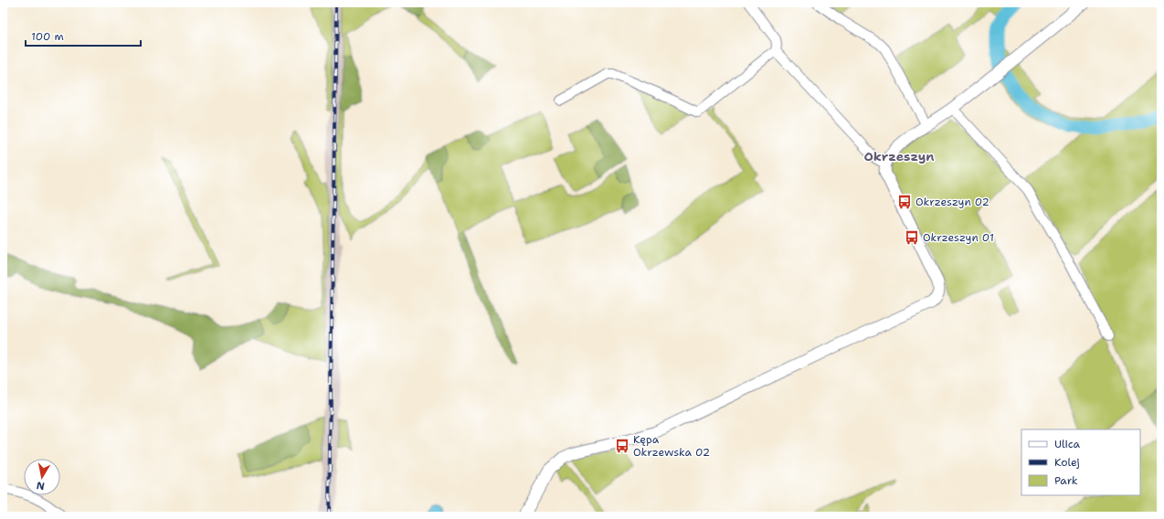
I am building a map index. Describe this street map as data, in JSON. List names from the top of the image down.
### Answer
{
  "districts": ["Okrzeszyn"],
  "places": {
    "bus stop": ["Okrzeszyn 02", "Okrzeszyn 01", "Kępa Okrzewska 02"]
  },
  "legend": ["Ulica", "Kolej", "Park"],
  "scale_bar": "100 m",
  "north": "bottom"
}
